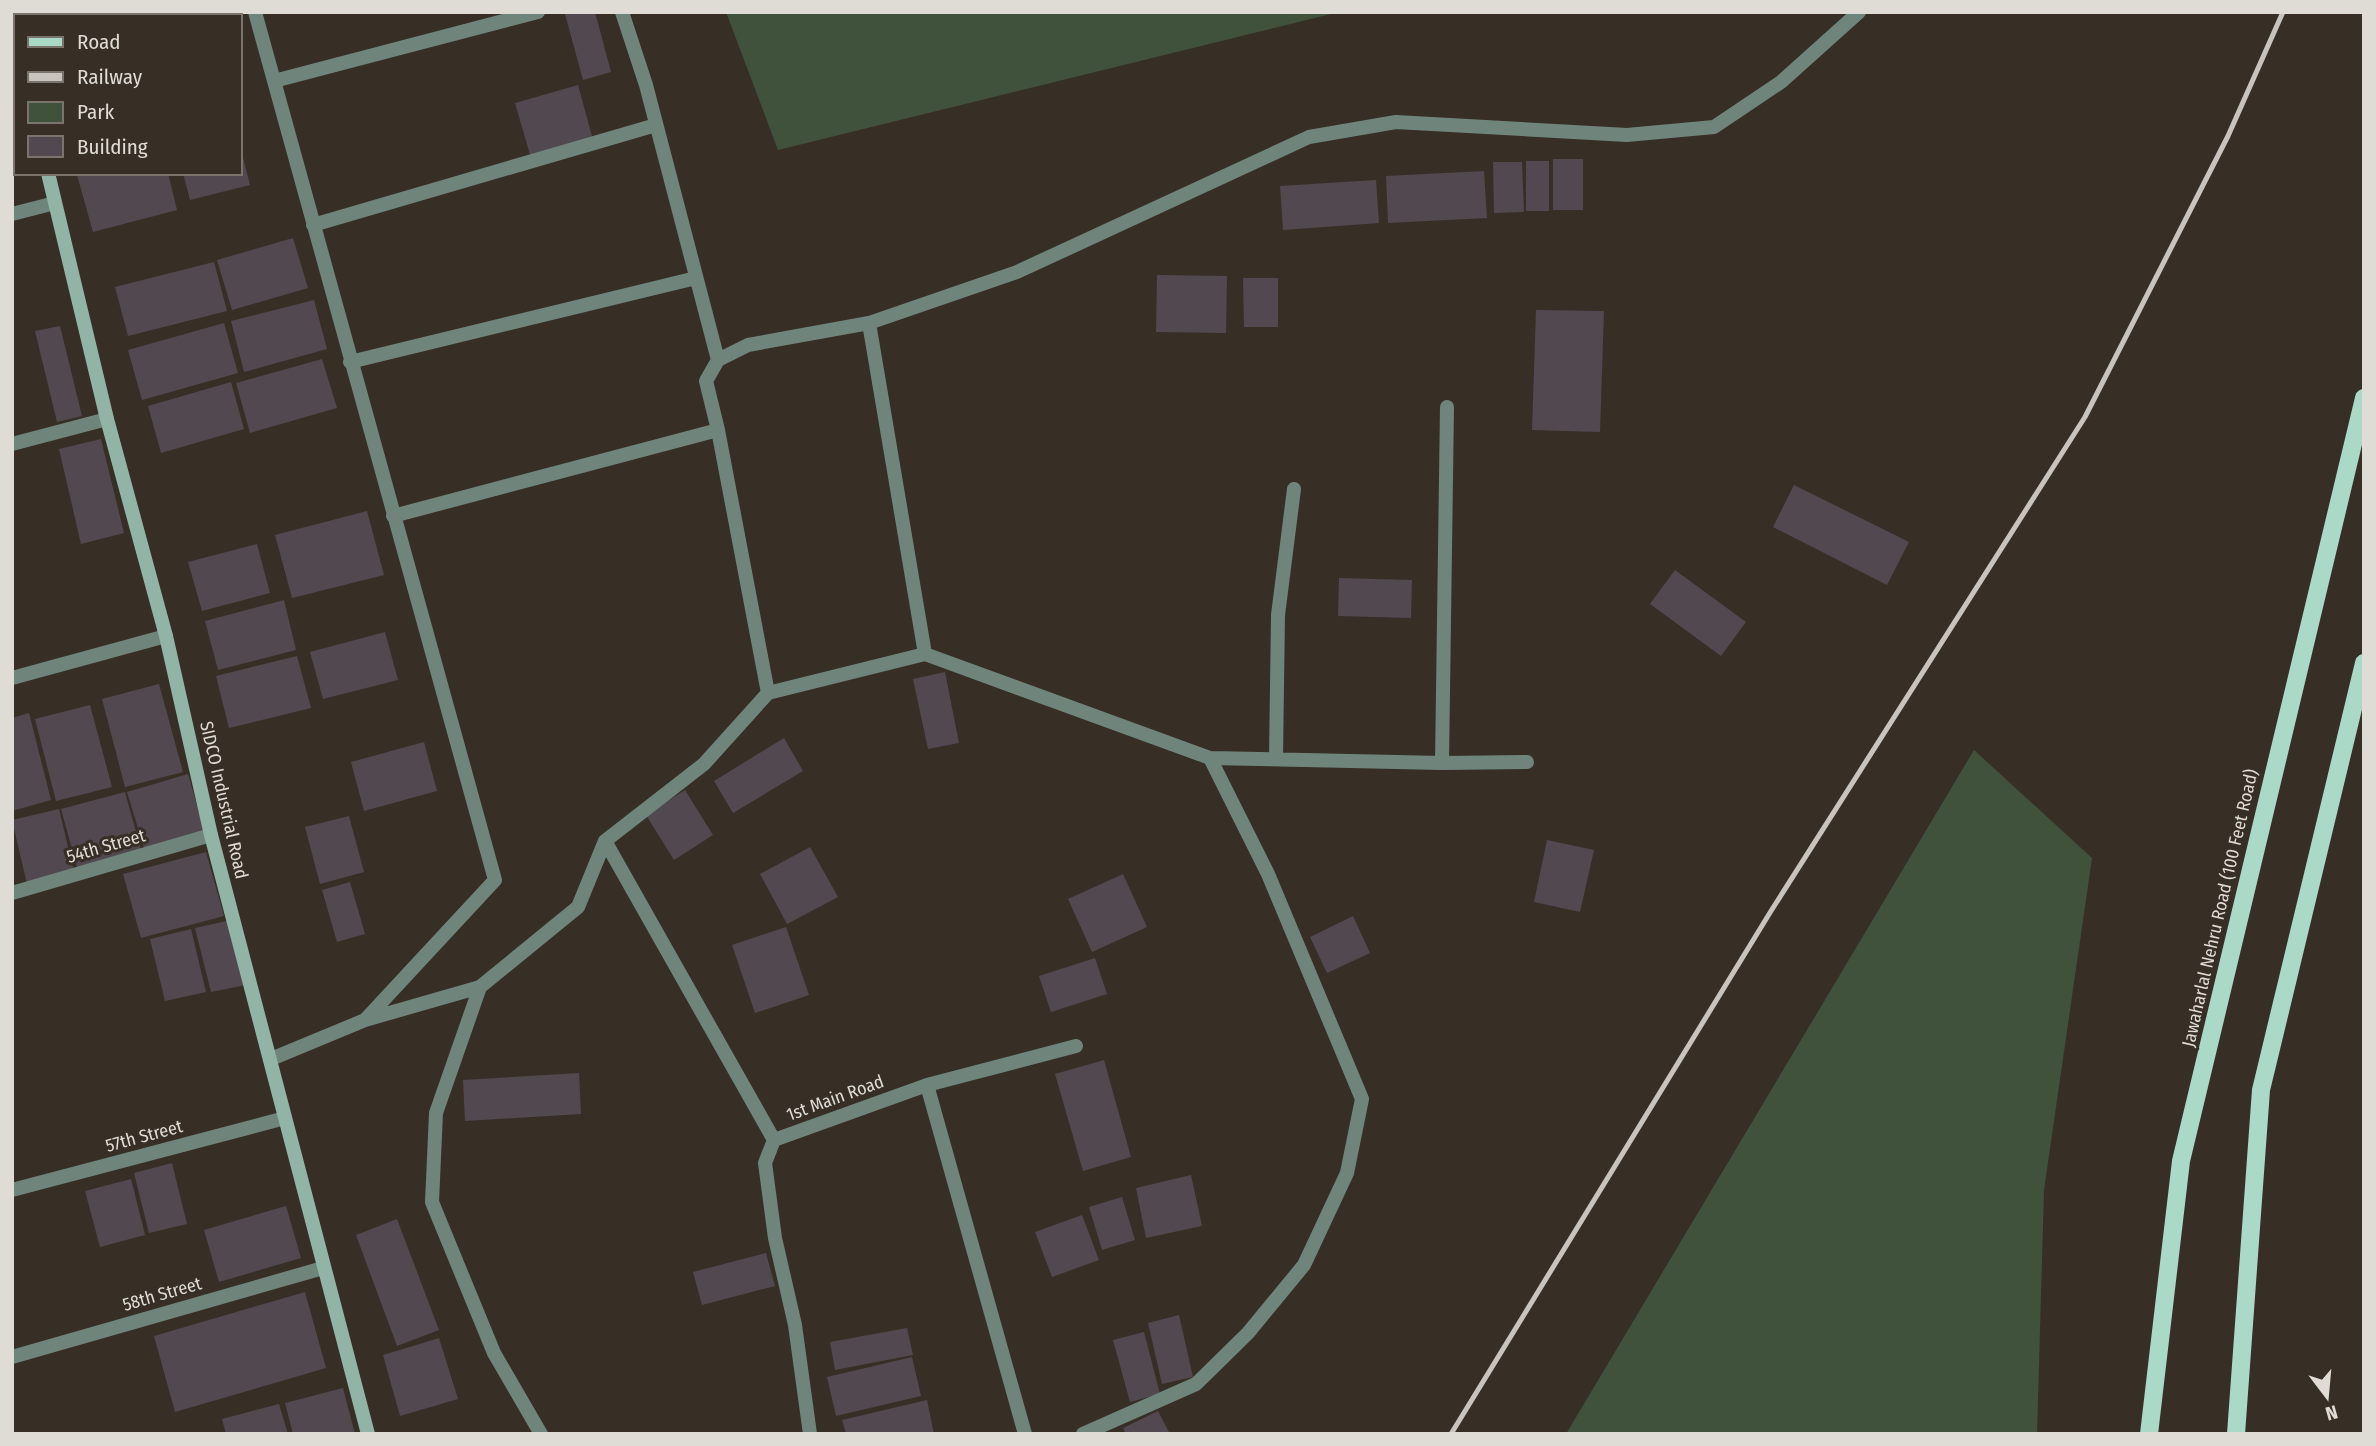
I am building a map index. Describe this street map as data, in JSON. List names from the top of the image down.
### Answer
{
  "streets": {
    "main road": ["Jawaharlal Nehru Road (100 Feet Road)"],
    "street": [
      "SIDCO Industrial Road",
      "54th Street",
      "1st Main Road",
      "57th Street",
      "58th Street"
    ]
  },
  "crossings": [
    ["SIDCO Industrial Road", "54th Street"],
    ["SIDCO Industrial Road", "57th Street"],
    ["SIDCO Industrial Road", "58th Street"]
  ],
  "legend": [
    "Road",
    "Railway",
    "Park",
    "Building"
  ],
  "north": "bottom"
}
